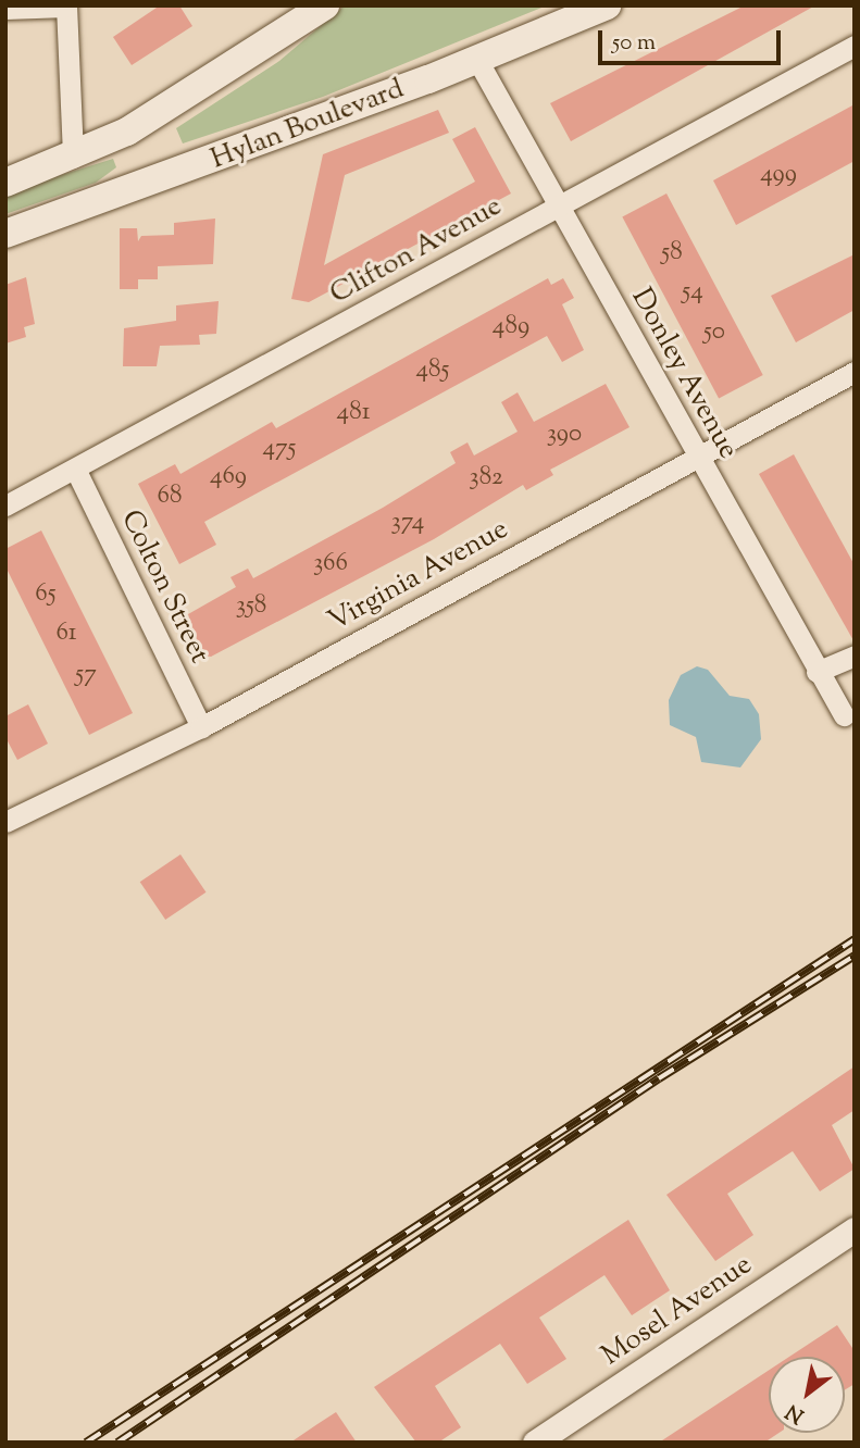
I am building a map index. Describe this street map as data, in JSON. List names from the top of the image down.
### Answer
{
  "streets": {
    "main road": ["Hylan Boulevard"],
    "street": [
      "Clifton Avenue",
      "Donley Avenue",
      "Virginia Avenue",
      "Colton Street",
      "Mosel Avenue"
    ]
  },
  "crossings": [
    ["Hylan Boulevard", "Donley Avenue"],
    ["Clifton Avenue", "Donley Avenue"],
    ["Clifton Avenue", "Colton Street"],
    ["Donley Avenue", "Virginia Avenue"],
    ["Virginia Avenue", "Colton Street"]
  ],
  "house_numbers": [
    "499",
    "58",
    "54",
    "489",
    "50",
    "485",
    "481",
    "390",
    "475",
    "469",
    "382",
    "68",
    "374",
    "366",
    "65",
    "358",
    "61",
    "57"
  ],
  "scale_bar": "50 m",
  "north": "bottom left"
}
